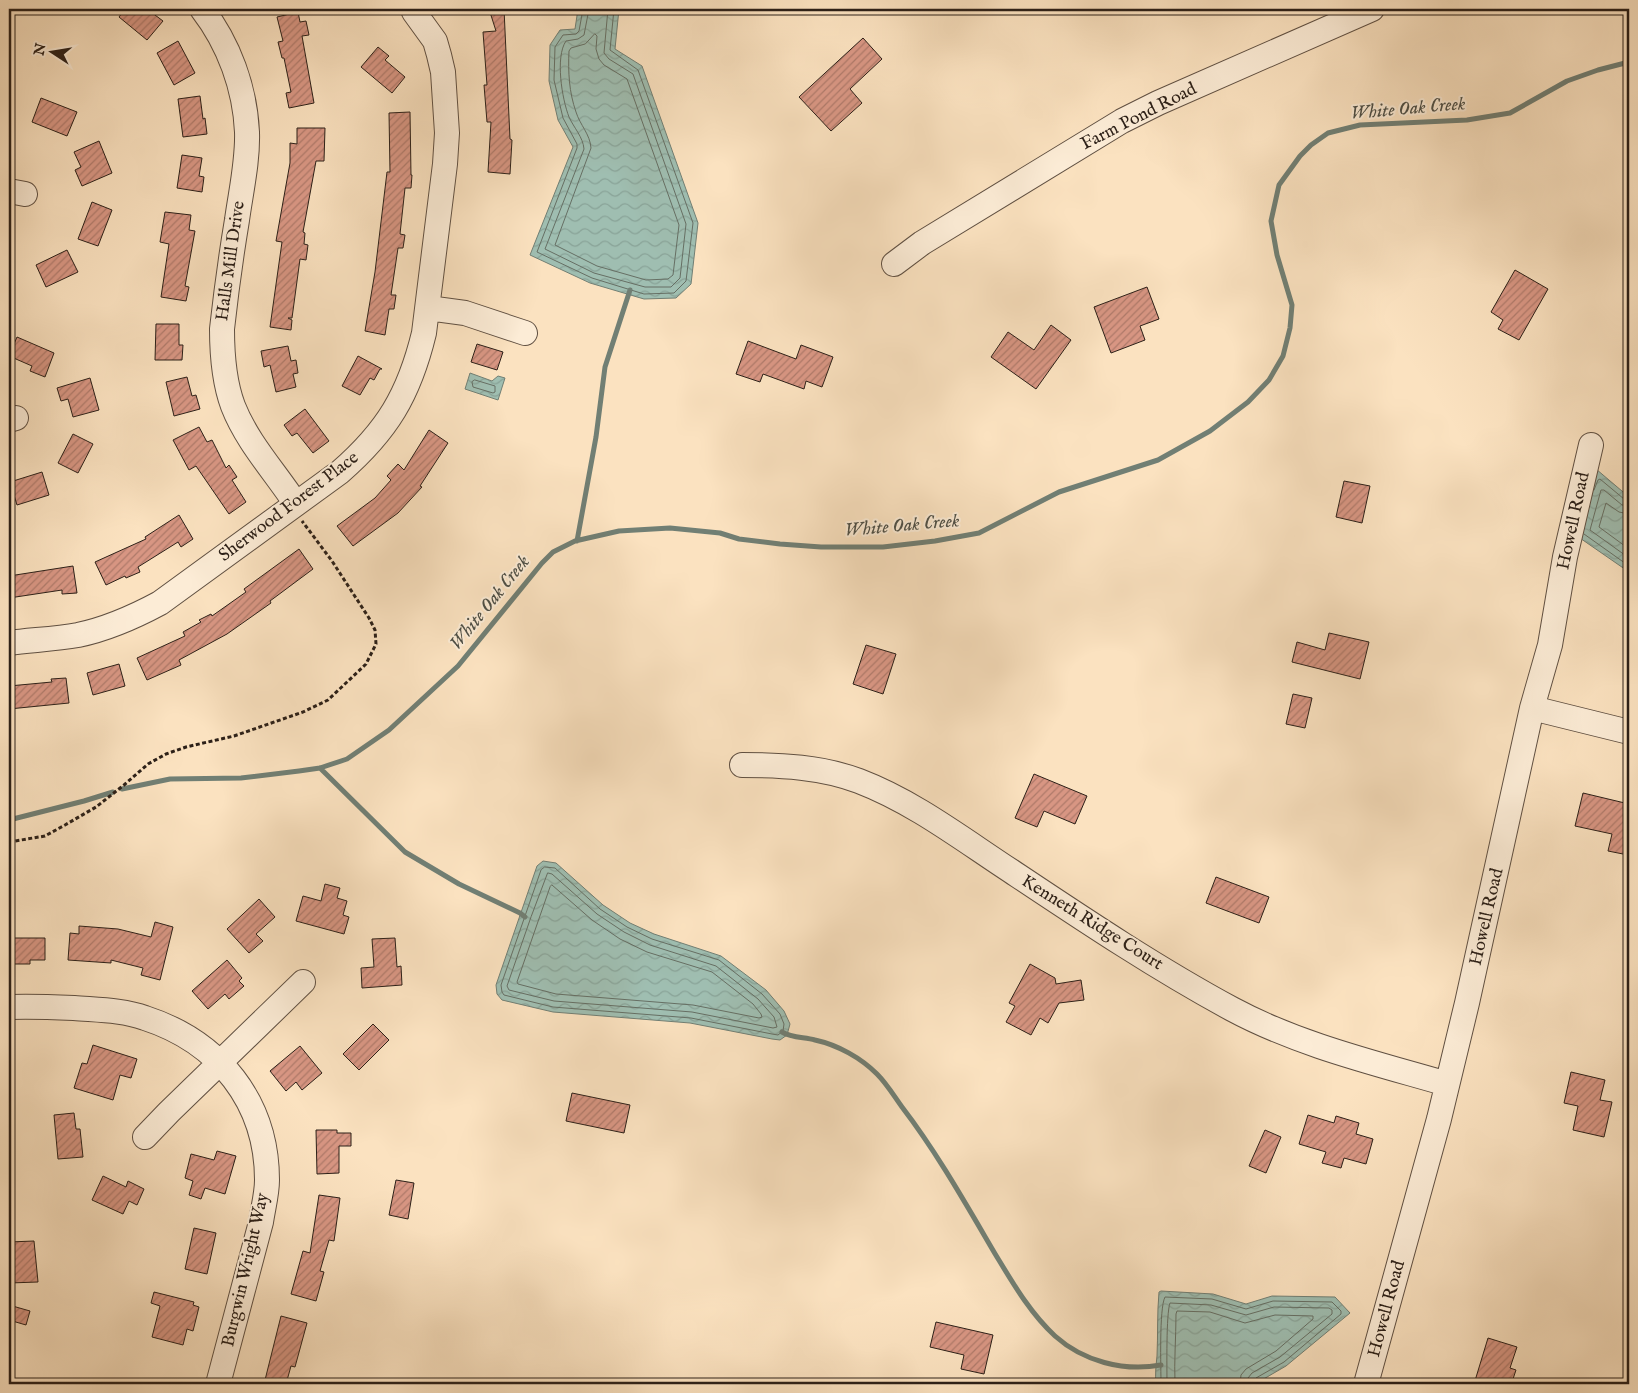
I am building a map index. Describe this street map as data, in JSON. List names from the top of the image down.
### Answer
{
  "streets": {
    "street": [
      "Farm Pond Road",
      "Halls Mill Drive",
      "Sherwood Forest Place",
      "Howell Road",
      "Kenneth Ridge Court",
      "Burgwin Wright Way"
    ]
  },
  "crossings": [
    ["Halls Mill Drive", "Sherwood Forest Place"],
    ["Howell Road", "Kenneth Ridge Court"]
  ],
  "water": ["White Oak Creek"],
  "north": "left"
}
